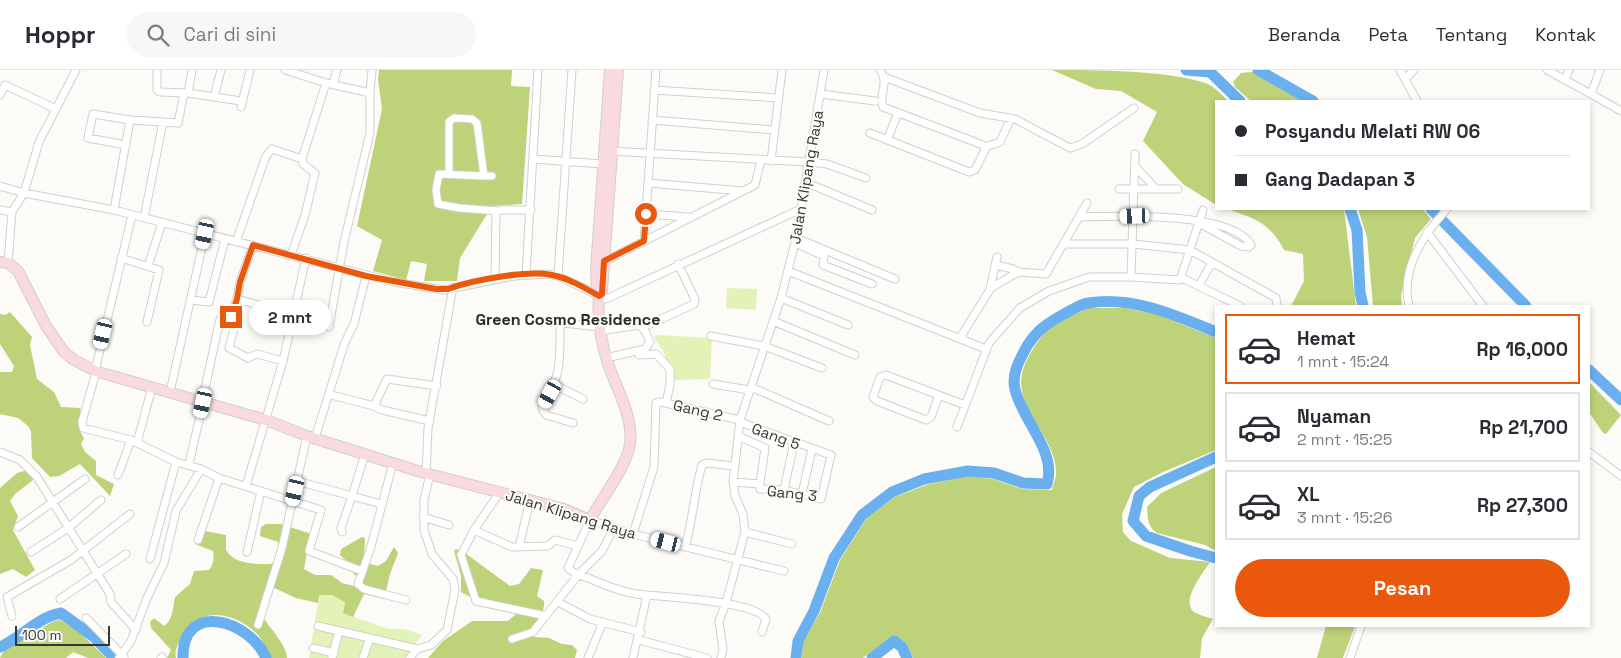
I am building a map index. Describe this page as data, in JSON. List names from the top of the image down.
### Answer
{
  "streets": {
    "main road": ["Jalan Klipang Raya"],
    "street": ["Gang 2", "Gang 5", "Gang 3"]
  },
  "crossings": [
    ["Jalan Klipang Raya", "Gang 2"],
    ["Jalan Klipang Raya", "Gang 5"],
    ["Jalan Klipang Raya", "Gang 3"],
    ["Gang 2", "Gang 5"],
    ["Gang 5", "Gang 3"]
  ],
  "districts": ["Green Cosmo Residence"],
  "scale_bar": "100 m",
  "page": {
    "header": "Hoppr",
    "search": "Cari di sini",
    "nav": [
      "Beranda",
      "Peta",
      "Tentang",
      "Kontak"
    ],
    "banner": ["Posyandu Melati RW 06", "Gang Dadapan 3"],
    "bubble": "2 mnt",
    "list": [
      {
        "name": "Hemat",
        "note": "1 mnt · 15:24",
        "value": "Rp 16,000"
      },
      {
        "name": "Nyaman",
        "note": "2 mnt · 15:25",
        "value": "Rp 21,700"
      },
      {
        "name": "XL",
        "note": "3 mnt · 15:26",
        "value": "Rp 27,300"
      }
    ],
    "buttons": "Pesan",
    "scale": "100 m"
  }
}
